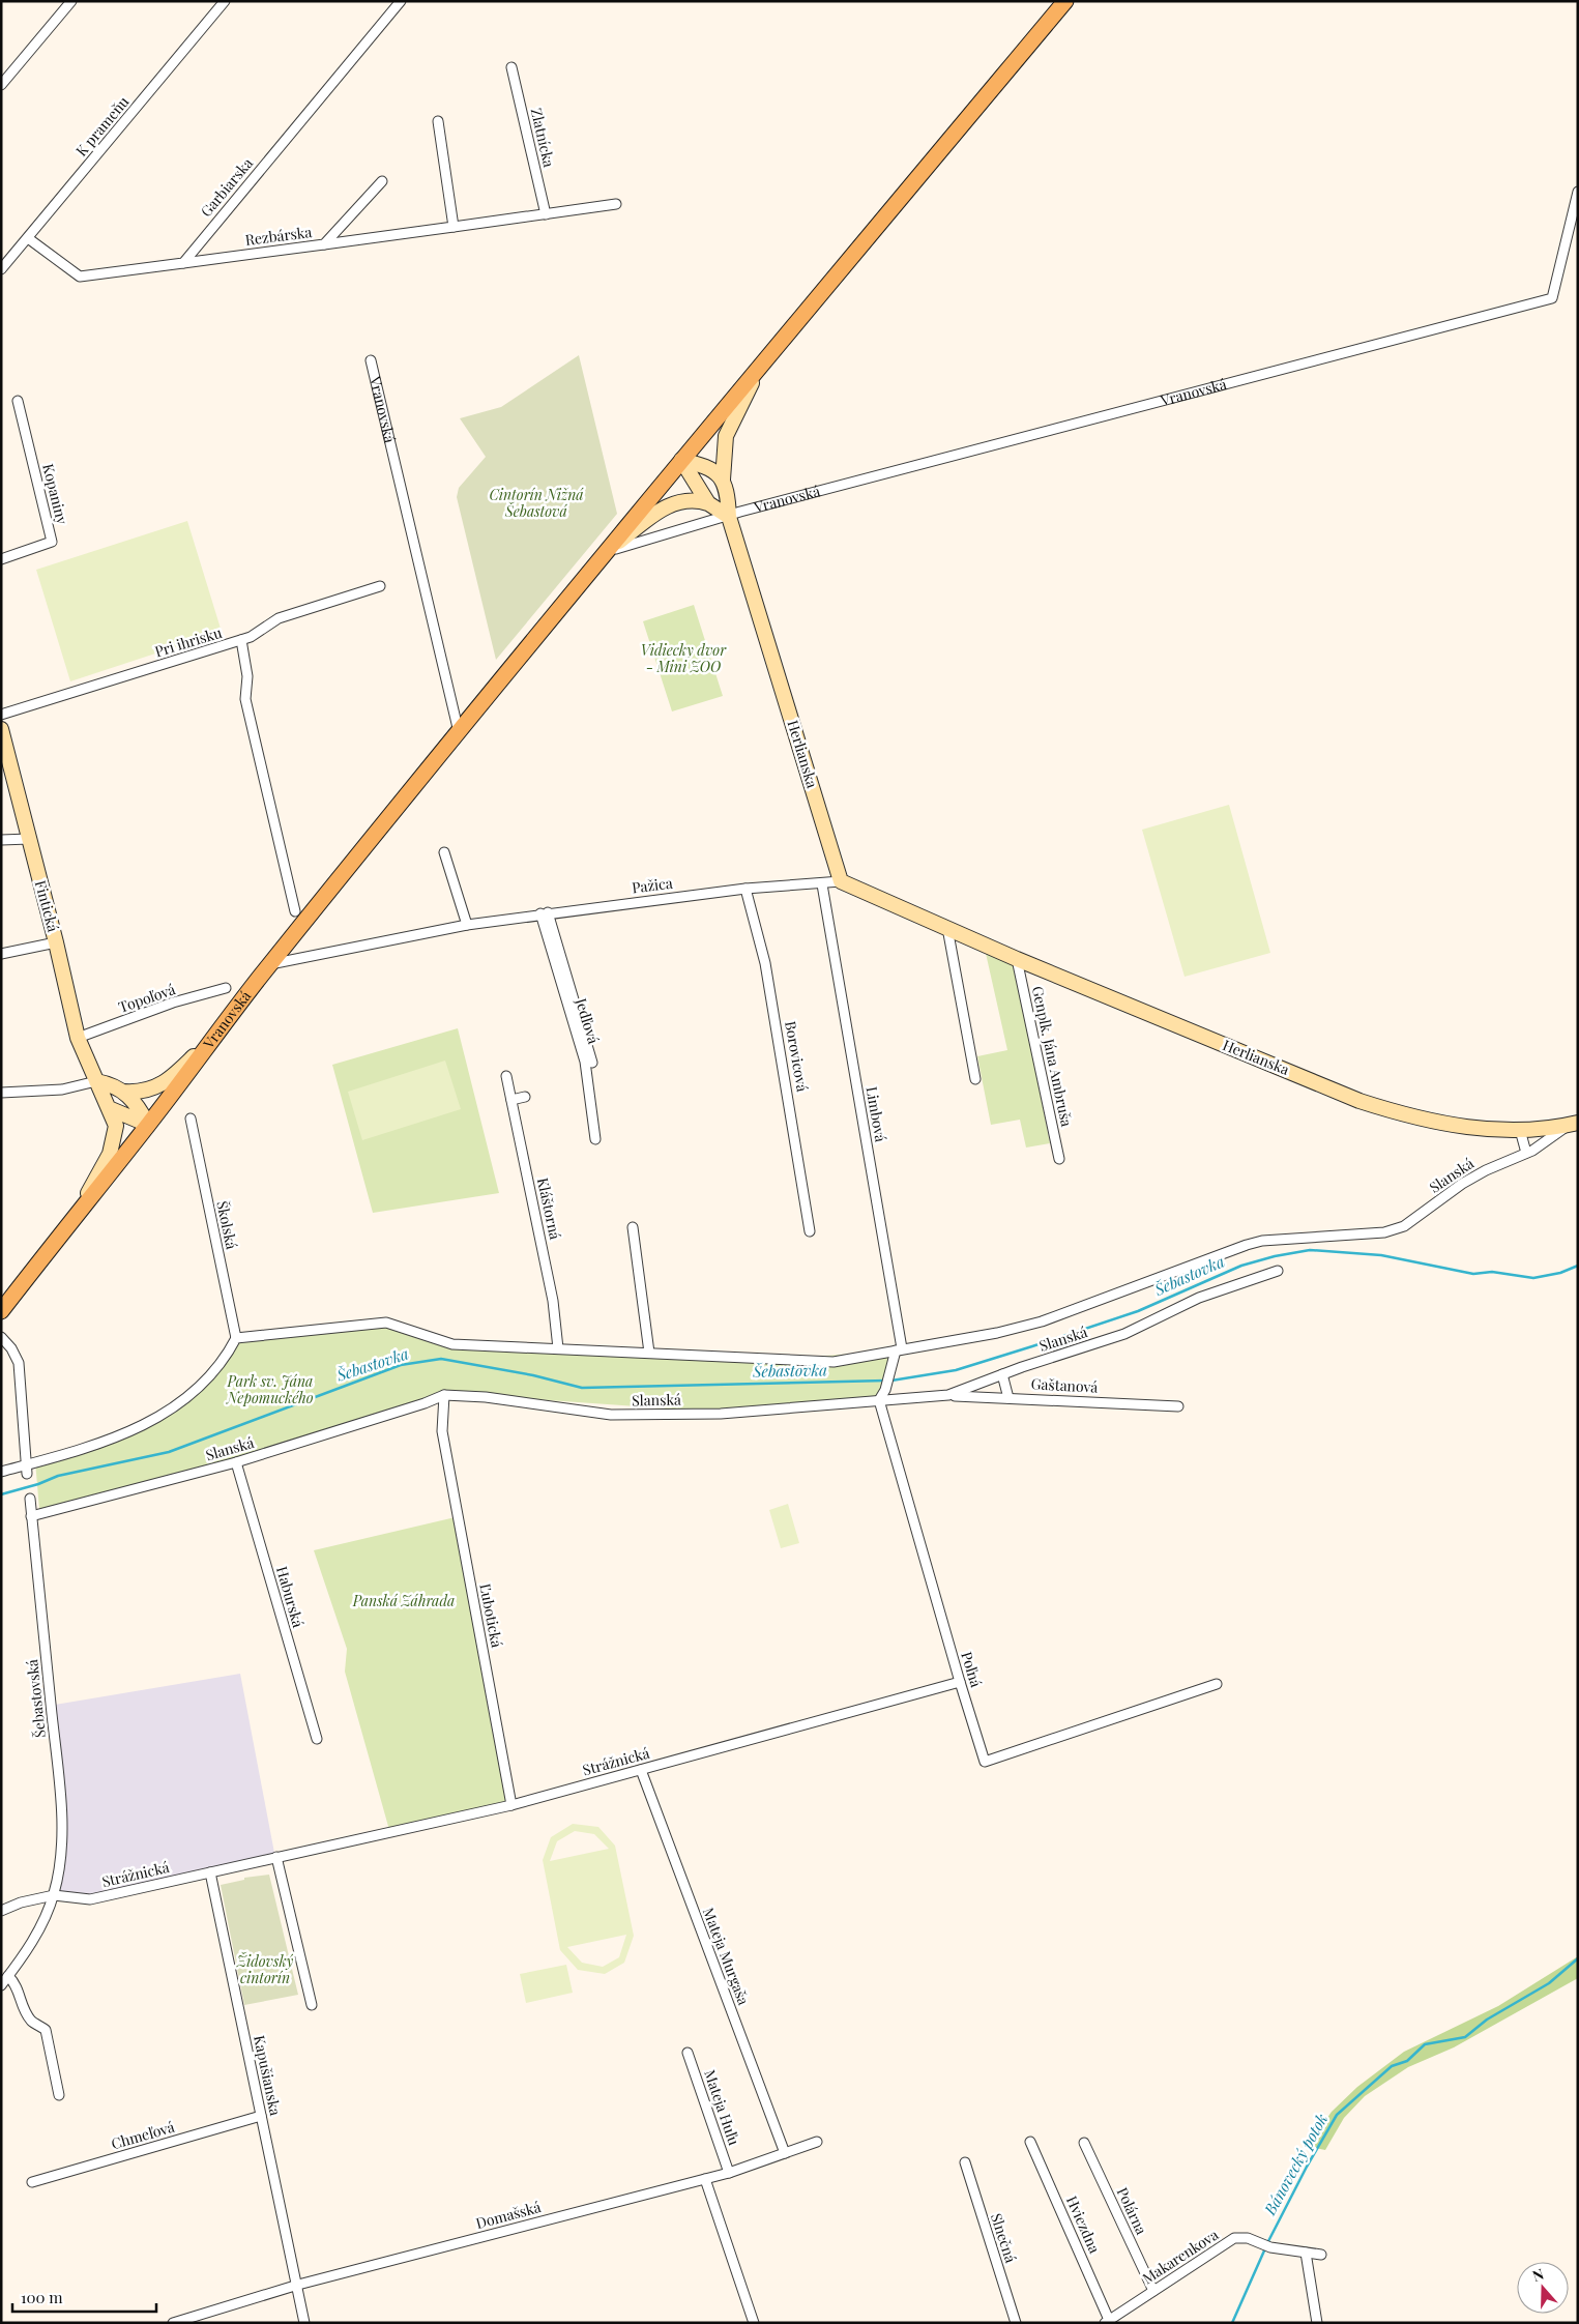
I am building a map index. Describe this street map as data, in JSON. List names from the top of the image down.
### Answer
{
  "streets": {
    "main road": ["Vranovská"],
    "street": [
      "K prameňu",
      "Zlatnícka",
      "Garbiarska",
      "Rezbárska",
      "Kopaniny",
      "Pri ihrisku",
      "Herlianska",
      "Pažica",
      "Fintická",
      "Topoľová",
      "Jedľová",
      "Borovicová",
      "Genplk. Jána Ambruša",
      "Limbová",
      "Slanská",
      "Kláštorná",
      "Školská",
      "Gaštanová",
      "Haburská",
      "Ľubotická",
      "Poľná",
      "Šebastovská",
      "Strážnická",
      "Mateja Murgaša",
      "Kapušianska",
      "Mateja Huľu",
      "Chmeľová",
      "Polárna",
      "Domašská",
      "Hviezdna",
      "Slnečná",
      "Makarenkova"
    ]
  },
  "crossings": [
    ["Garbiarska", "Rezbárska"],
    ["Vranovská", "Herlianska"],
    ["Vranovská", "Pažica"],
    ["Vranovská", "Fintická"],
    ["Herlianska", "Pažica"],
    ["Herlianska", "Genplk. Jána Ambruša"],
    ["Herlianska", "Slanská"],
    ["Pažica", "Jedľová"],
    ["Pažica", "Borovicová"],
    ["Pažica", "Limbová"],
    ["Fintická", "Topoľová"],
    ["Limbová", "Slanská"],
    ["Slanská", "Kláštorná"],
    ["Slanská", "Školská"],
    ["Slanská", "Gaštanová"],
    ["Slanská", "Haburská"],
    ["Slanská", "Ľubotická"],
    ["Slanská", "Poľná"],
    ["Slanská", "Šebastovská"],
    ["Ľubotická", "Strážnická"],
    ["Poľná", "Strážnická"],
    ["Šebastovská", "Strážnická"],
    ["Strážnická", "Mateja Murgaša"],
    ["Strážnická", "Kapušianska"],
    ["Mateja Murgaša", "Domašská"],
    ["Kapušianska", "Chmeľová"],
    ["Kapušianska", "Domašská"],
    ["Mateja Huľu", "Domašská"],
    ["Polárna", "Makarenkova"],
    ["Hviezdna", "Makarenkova"]
  ],
  "water": ["Šebastovka", "Bánovecký potok"],
  "parks": [
    "Cintorín Nižná Šebastová",
    "Vidiecky dvor - Mini ZOO",
    "Park sv. Jána Nepomuckého",
    "Panská Záhrada",
    "Židovský cintorín"
  ],
  "scale_bar": "100 m",
  "north": "top"
}
